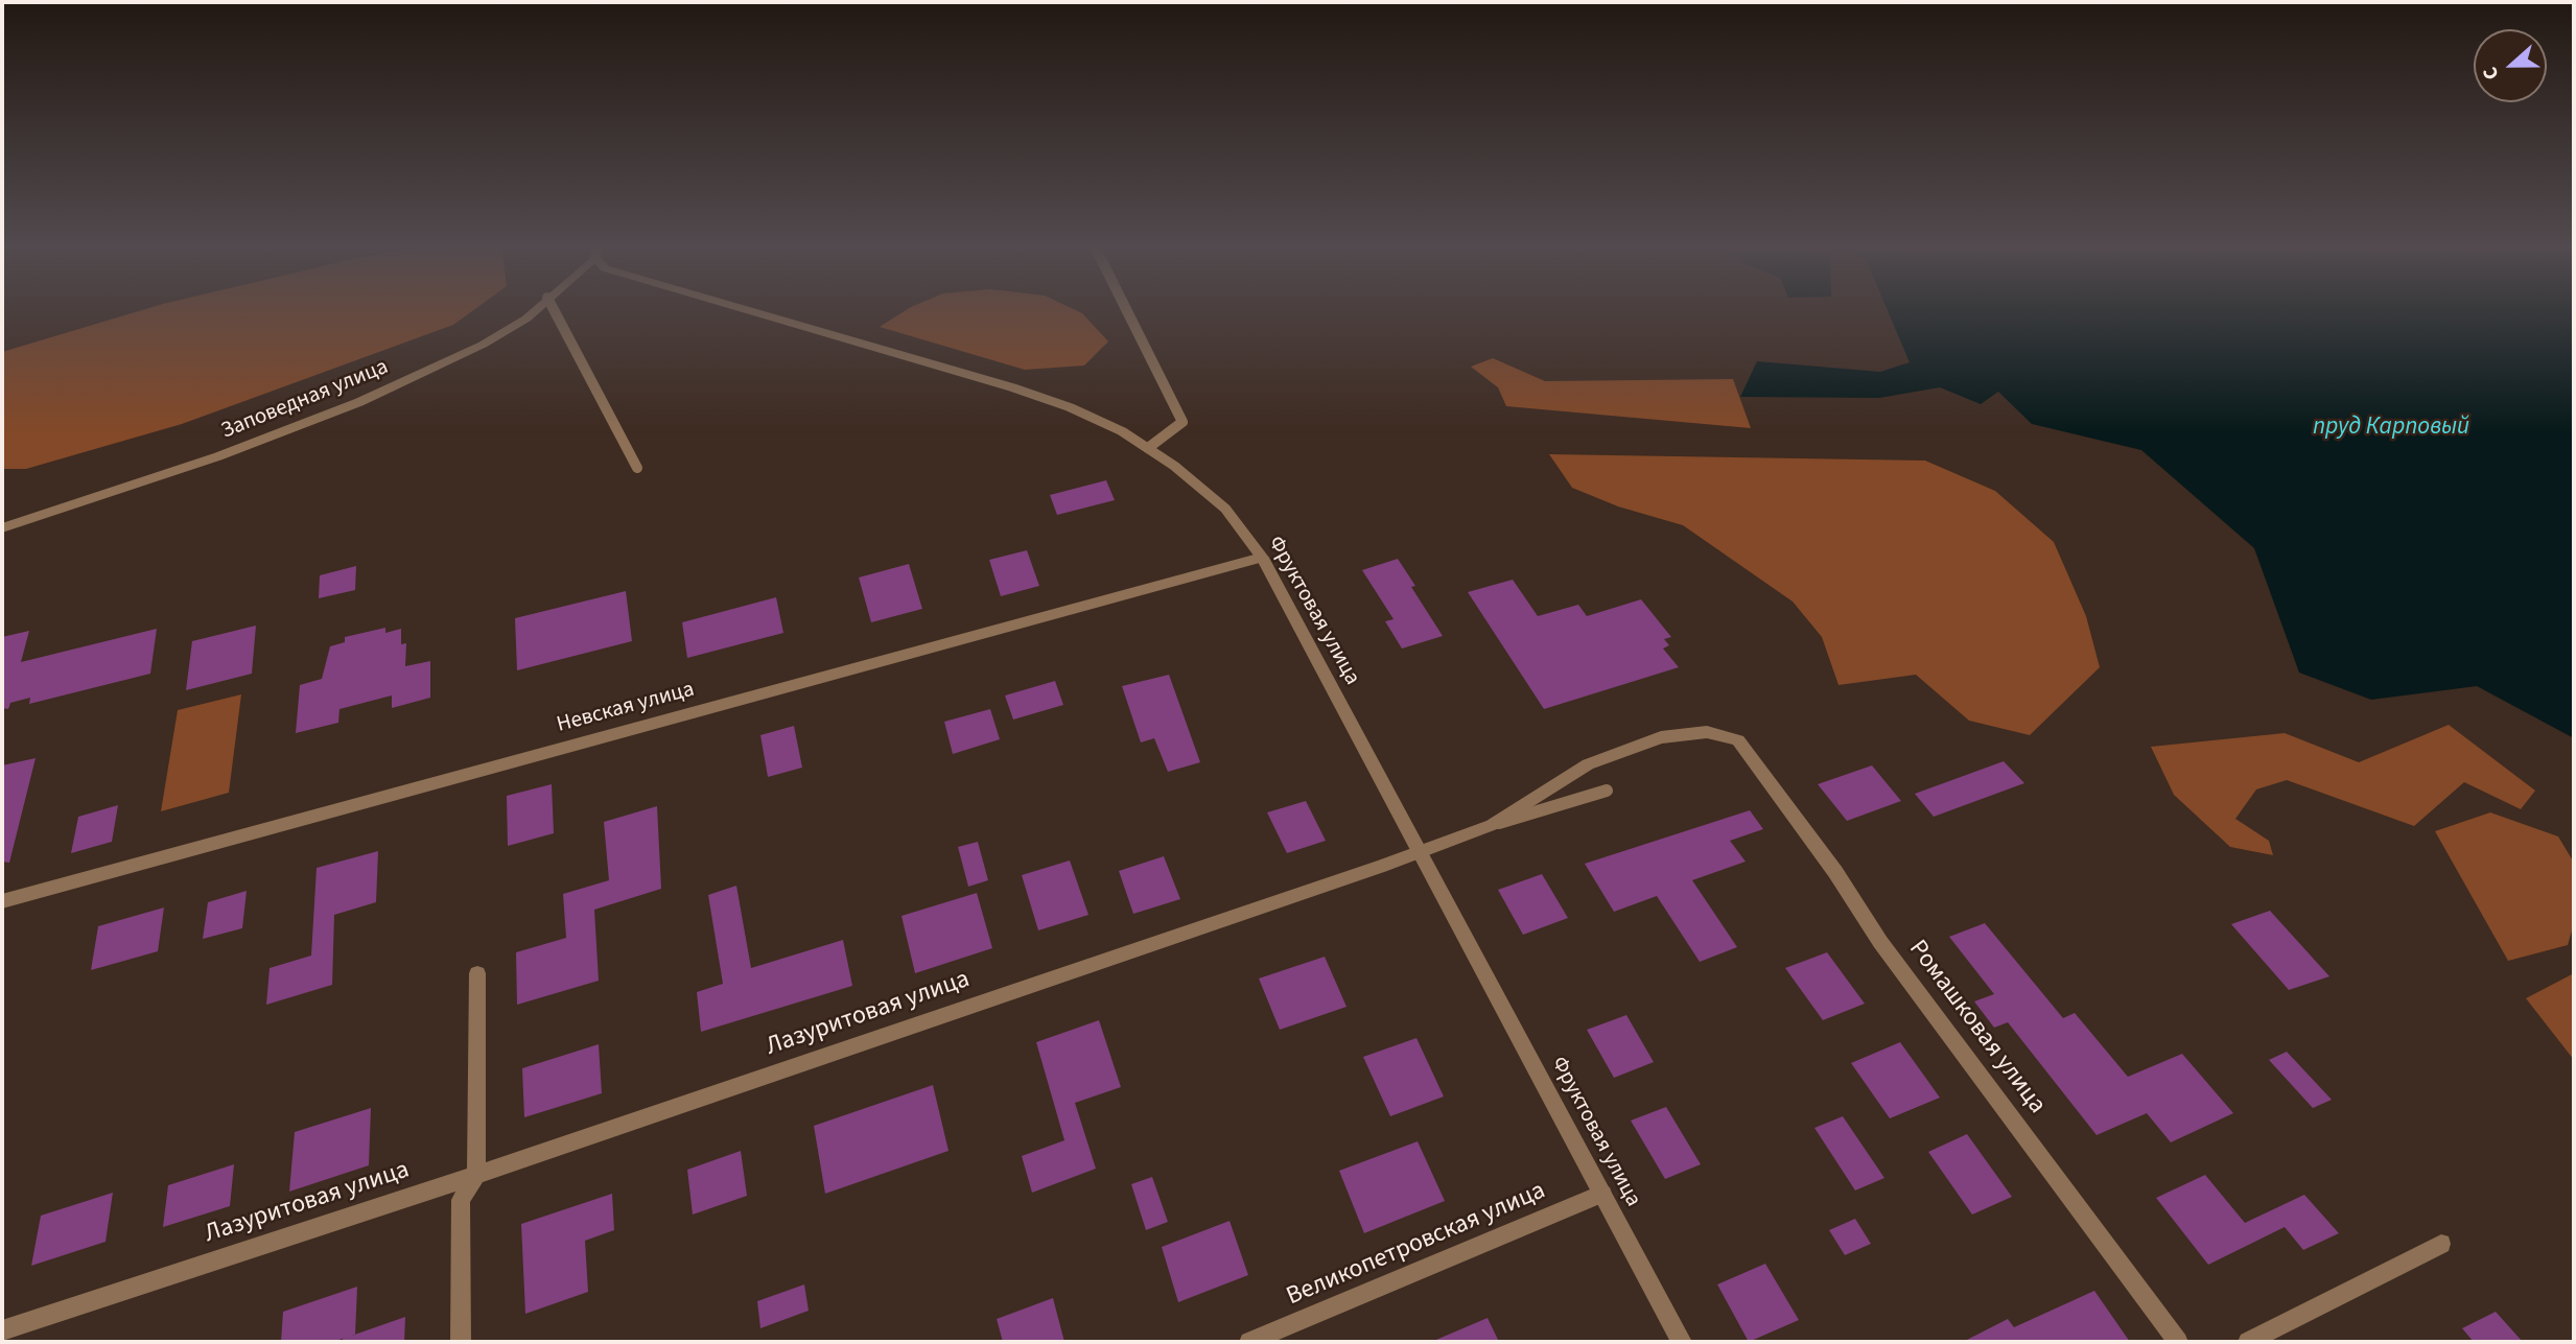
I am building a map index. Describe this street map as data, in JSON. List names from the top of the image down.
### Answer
{
  "streets": {
    "street": [
      "Заповедная улица",
      "Фруктовая улица",
      "Невская улица",
      "Лазуритовая улица",
      "Ромашковая улица",
      "Великопетровская улица"
    ]
  },
  "crossings": [
    ["Фруктовая улица", "Невская улица"],
    ["Фруктовая улица", "Лазуритовая улица"],
    ["Фруктовая улица", "Великопетровская улица"],
    ["Лазуритовая улица", "Ромашковая улица"]
  ],
  "water": ["пруд Карповый"],
  "north": "left"
}
